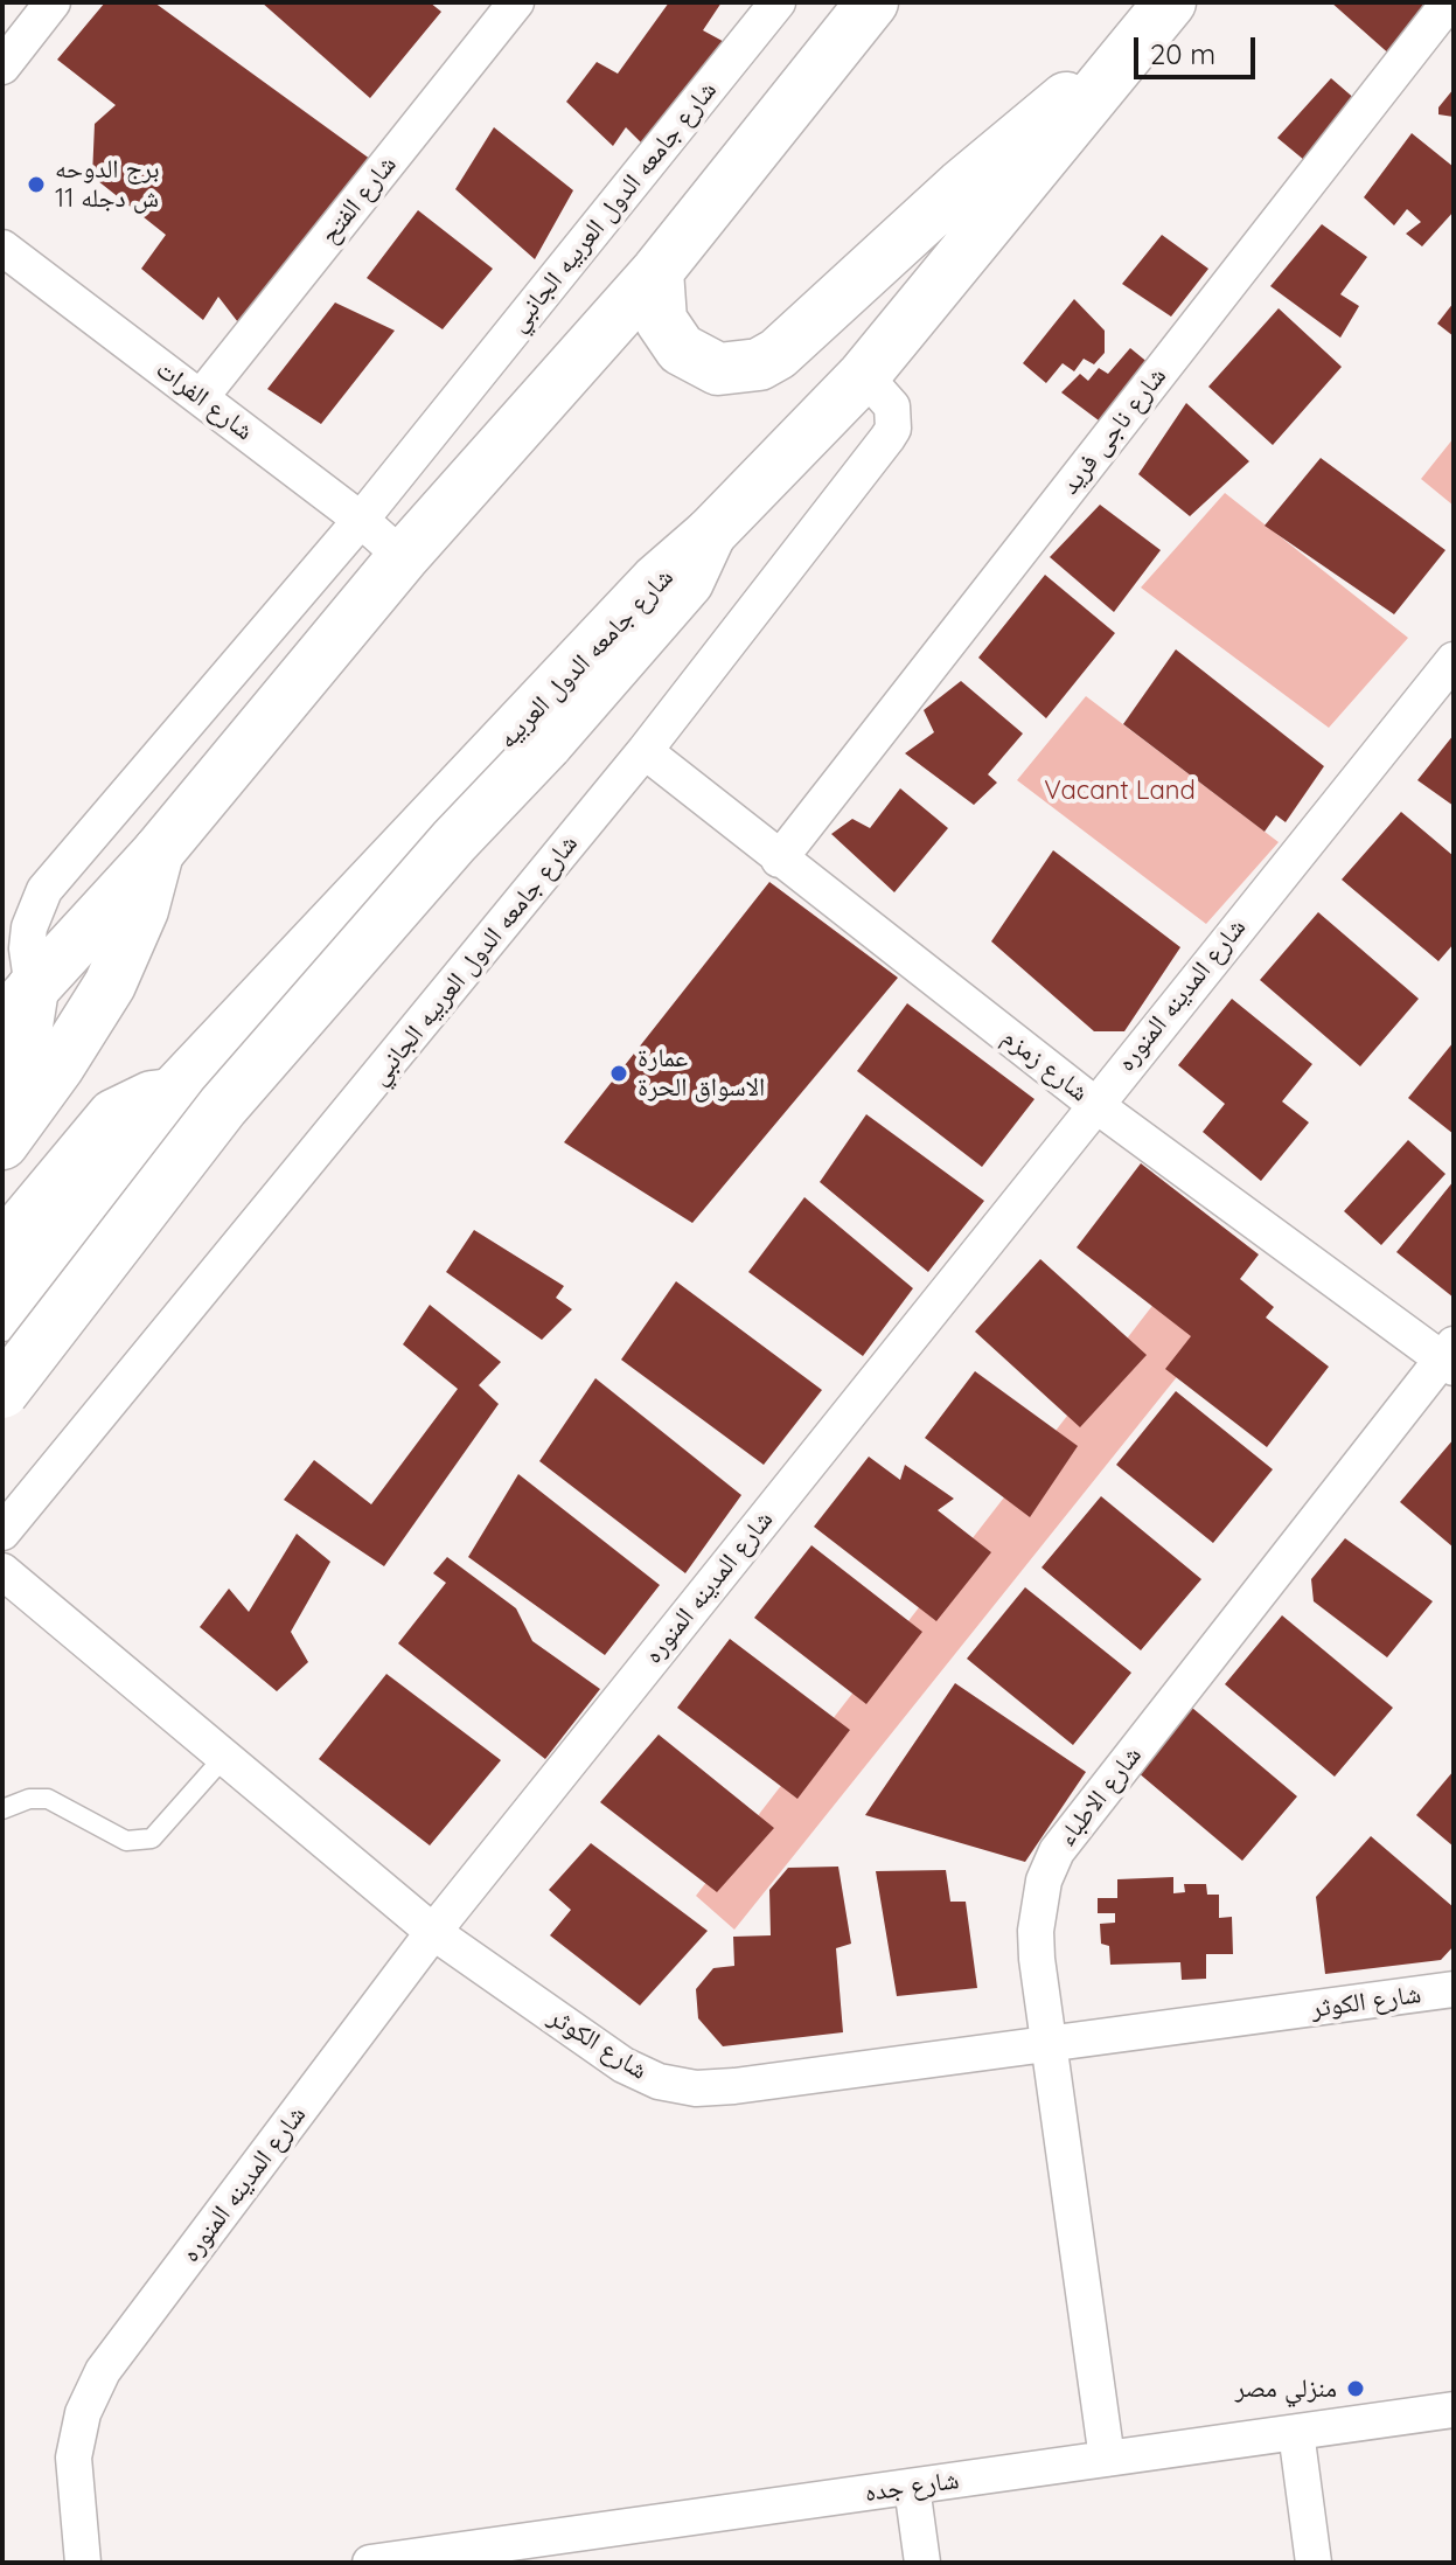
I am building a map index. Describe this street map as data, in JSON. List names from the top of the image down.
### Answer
{
  "streets": {
    "main road": ["شارع جامعه الدول العربيه"],
    "street": [
      "شارع الفتح",
      "شارع جامعه الدول العربيه الجانبي",
      "شارع الفرات",
      "شارع ناجى فريد",
      "شارع المدينه المنوره",
      "شارع زمزم",
      "شارع الاطباء",
      "شارع الكوثر",
      "شارع جده"
    ]
  },
  "crossings": [
    ["شارع الفتح", "شارع الفرات"],
    ["شارع جامعه الدول العربيه الجانبي", "شارع الفرات"],
    ["شارع جامعه الدول العربيه الجانبي", "شارع جامعه الدول العربيه"],
    ["شارع جامعه الدول العربيه الجانبي", "شارع زمزم"],
    ["شارع ناجى فريد", "شارع زمزم"],
    ["شارع المدينه المنوره", "شارع زمزم"],
    ["شارع المدينه المنوره", "شارع الكوثر"],
    ["شارع زمزم", "شارع الاطباء"],
    ["شارع الاطباء", "شارع الكوثر"],
    ["شارع الاطباء", "شارع جده"]
  ],
  "parks": ["Vacant Land"],
  "places": ["برج الدوحه 11 ش دجله", "عمارة الاسواق الحرة", "منزلي مصر"],
  "scale_bar": "20 m"
}
